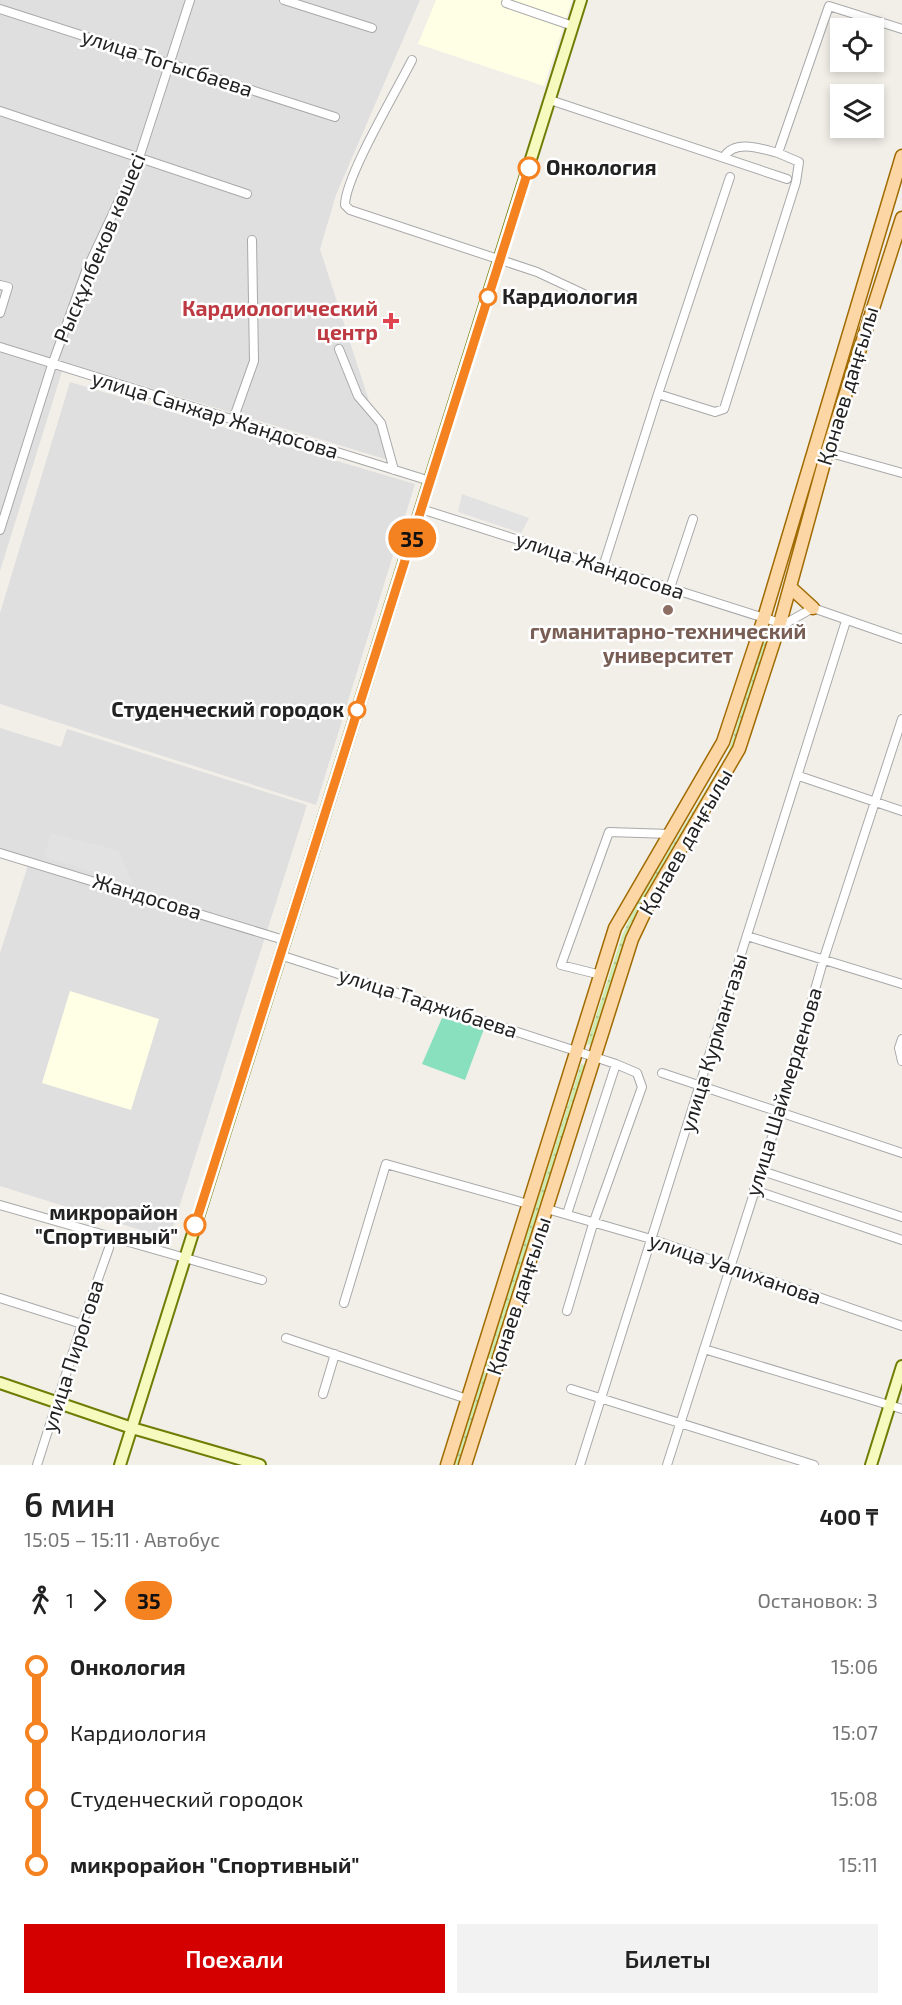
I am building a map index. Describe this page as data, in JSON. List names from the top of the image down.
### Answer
{
  "streets": {
    "main road": ["Қонаев даңғылы"],
    "street": [
      "улица Тогысбаева",
      "Рысқұлбеков көшесі",
      "улица Санжар Жандосова",
      "улица Жандосова",
      "Жандосова",
      "улица Таджибаева",
      "улица Курмангазы",
      "улица Шаймерденова",
      "улица Уалиханова",
      "улица Пирогова"
    ]
  },
  "crossings": [
    ["улица Тогысбаева", "Рысқұлбеков көшесі"],
    ["Рысқұлбеков көшесі", "улица Санжар Жандосова"],
    ["Қонаев даңғылы", "улица Жандосова"],
    ["Қонаев даңғылы", "улица Таджибаева"],
    ["Қонаев даңғылы", "улица Уалиханова"],
    ["улица Таджибаева", "улица Уалиханова"],
    ["улица Курмангазы", "улица Уалиханова"],
    ["улица Шаймерденова", "улица Уалиханова"]
  ],
  "places": {
    "other": [
      "Онкология",
      "Кардиология",
      "гуманитарно-технический университет",
      "Студенческий городок",
      "микрорайон \"Спортивный\""
    ],
    "health": ["Кардиологический центр"]
  },
  "lines": ["bus line 35"],
  "page": {
    "on_map": "35",
    "heading": ["6 мин", "15:05 – 15:11 · Автобус", "400 ₸"],
    "legs": ["1", "35", "Остановок: 3"],
    "list": [
      {
        "name": "Онкология",
        "value": "15:06"
      },
      {
        "name": "Кардиология",
        "value": "15:07"
      },
      {
        "name": "Студенческий городок",
        "value": "15:08"
      },
      {
        "name": "микрорайон \"Спортивный\"",
        "value": "15:11"
      }
    ],
    "buttons": ["Поехали", "Билеты"]
  }
}
